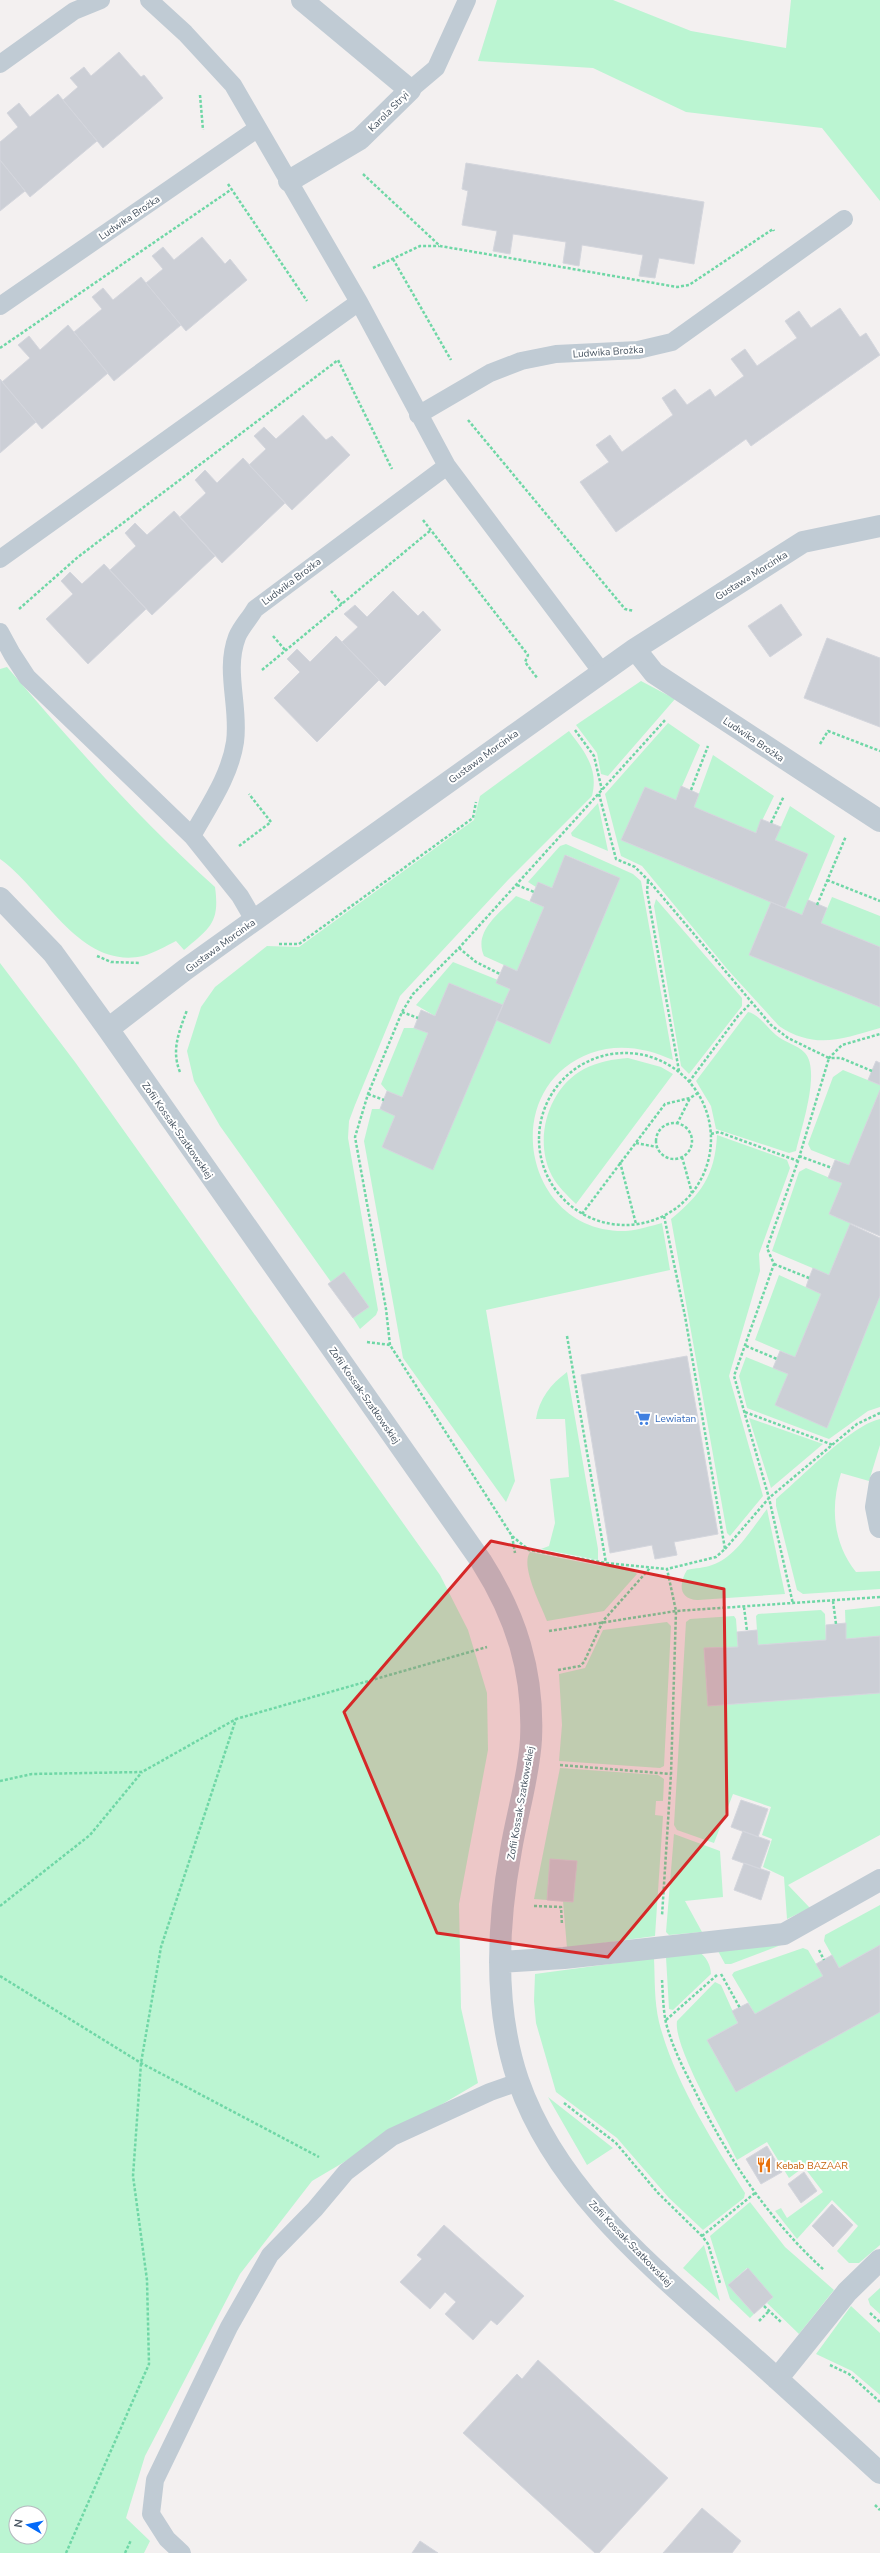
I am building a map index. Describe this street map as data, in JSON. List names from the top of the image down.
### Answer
{
  "streets": {
    "street": [
      "Karola Stryi",
      "Ludwika Brożka",
      "Gustawa Morcinka",
      "Zofii Kossak-Szatkowskiej"
    ]
  },
  "crossings": [
    ["Ludwika Brożka", "Gustawa Morcinka"],
    ["Gustawa Morcinka", "Zofii Kossak-Szatkowskiej"]
  ],
  "places": {
    "supermarket": ["Lewiatan"],
    "restaurant": ["Kebab BAZAAR"]
  },
  "north": "left"
}
